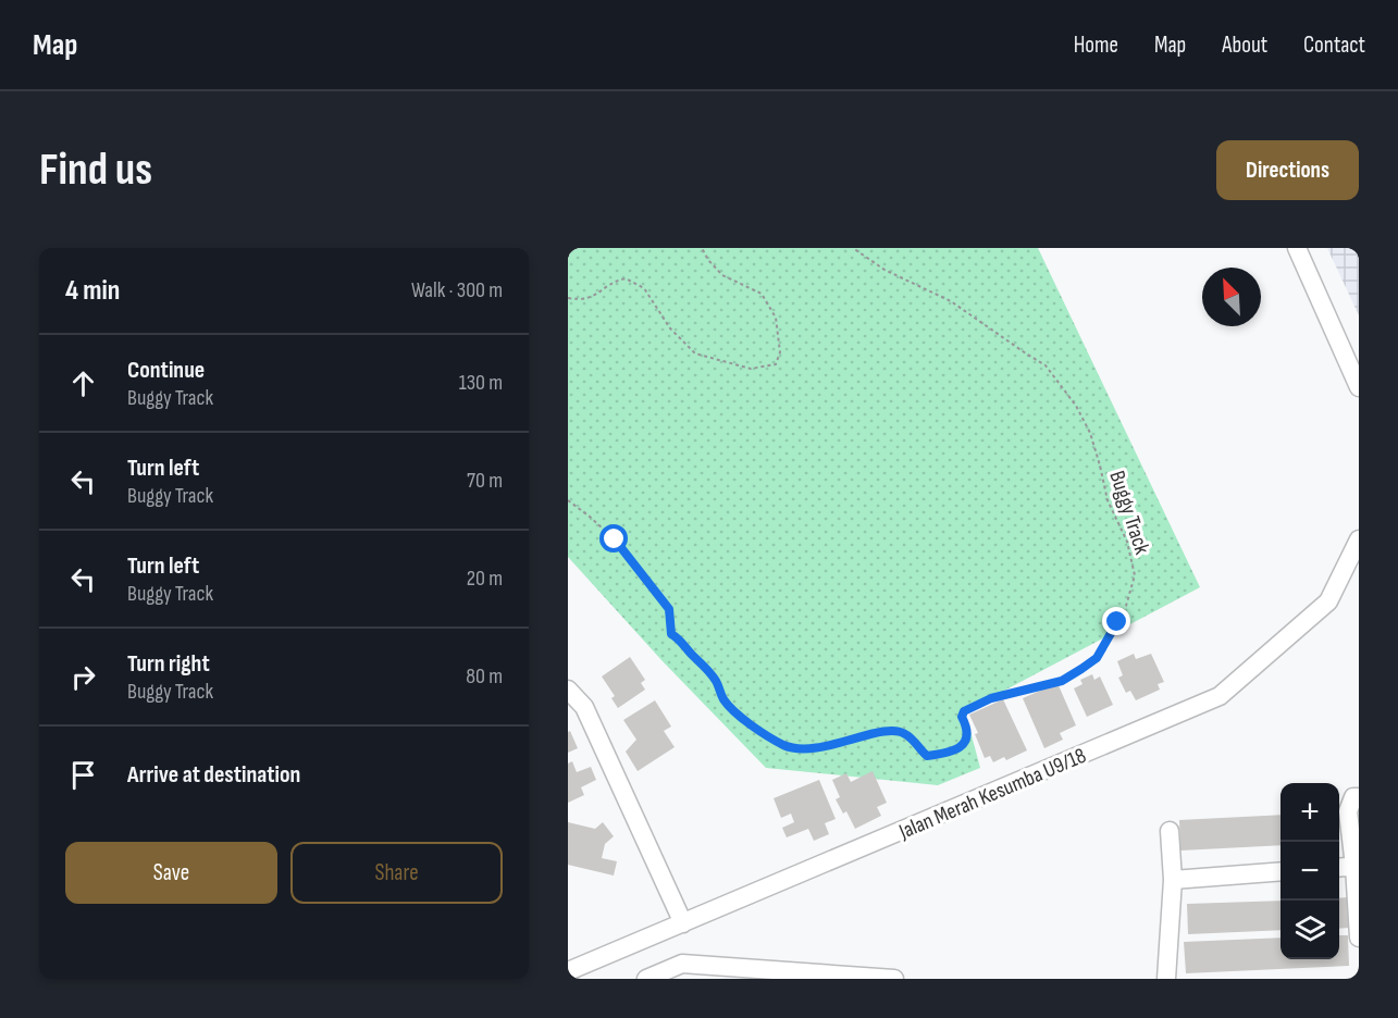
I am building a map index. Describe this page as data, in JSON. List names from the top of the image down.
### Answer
{
  "streets": {
    "street": ["Jalan Merah Kesumba U9/18"],
    "path": ["Buggy Track"]
  },
  "north": "top left",
  "page": {
    "header": "Map",
    "nav": [
      "Home",
      "Map",
      "About",
      "Contact"
    ],
    "buttons": [
      "Directions",
      ["Save", "Share"]
    ],
    "title": "Find us",
    "heading": ["4 min", "Walk · 300 m"],
    "list": [
      ["Continue", "Buggy Track", "130 m"],
      ["Turn left", "Buggy Track", "70 m"],
      ["Turn left", "Buggy Track", "20 m"],
      ["Turn right", "Buggy Track", "80 m"],
      "Arrive at destination"
    ],
    "map_buttons": ["+", "−"]
  }
}
